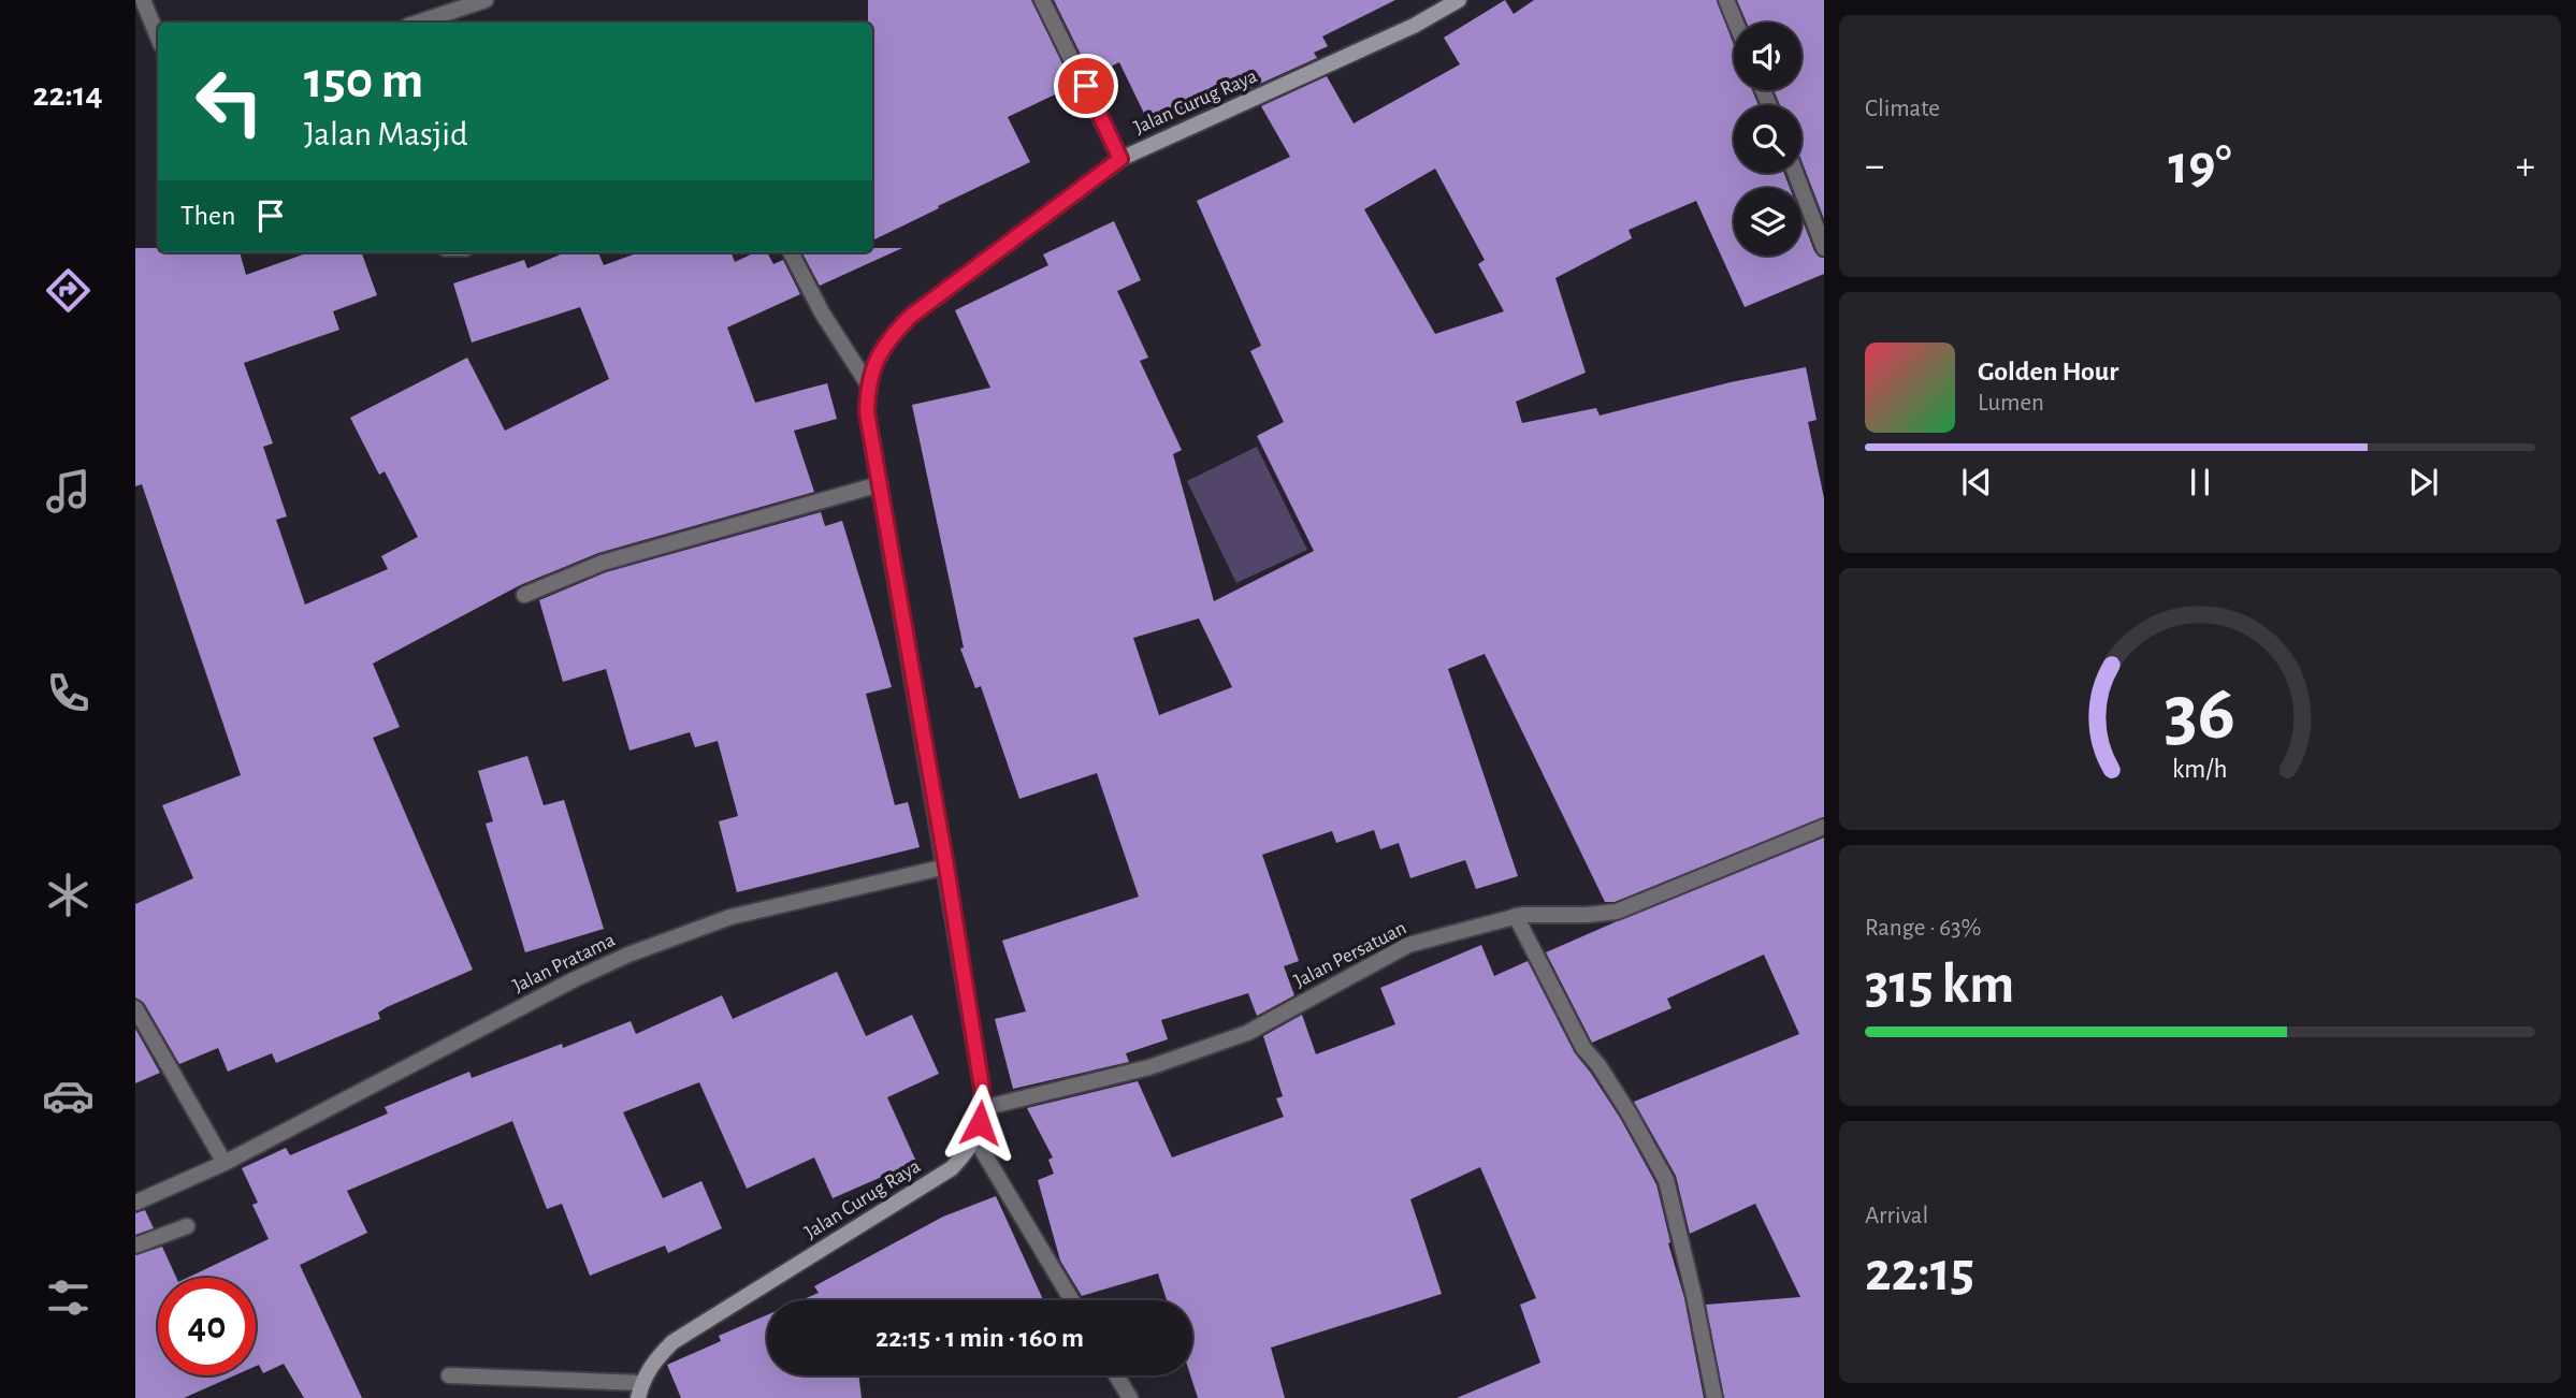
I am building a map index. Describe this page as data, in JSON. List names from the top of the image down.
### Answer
{
  "streets": {
    "street": ["Jalan Curug Raya", "Jalan Persatuan", "Jalan Pratama"]
  },
  "crossings": [
    ["Jalan Curug Raya", "Jalan Persatuan"],
    ["Jalan Curug Raya", "Jalan Pratama"]
  ],
  "page": {
    "tabs": "22:14",
    "tile": [
      "Climate",
      ["Range · 63%", "315 km"],
      ["Arrival", "22:15"]
    ],
    "turn": ["150 m", "Jalan Masjid"],
    "heat": ["−", "19°", "+"],
    "then": "Then",
    "song": ["Golden Hour", "Lumen"],
    "limit": "40",
    "trip": "22:15 · 1 min · 160 m",
    "gauge": ["36", "km/h"]
  }
}
